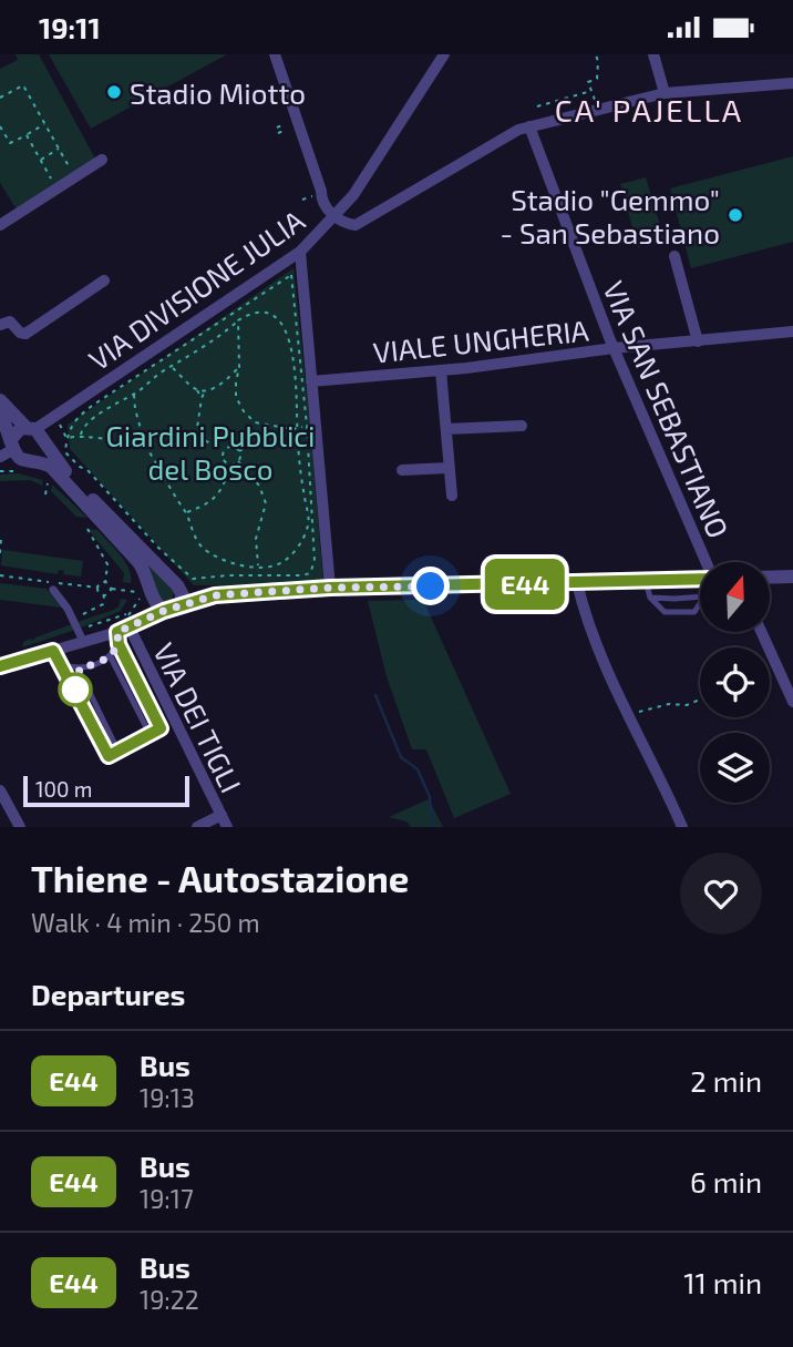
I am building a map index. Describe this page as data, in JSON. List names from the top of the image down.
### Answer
{
  "streets": {
    "street": [
      "VIA DIVISIONE JULIA",
      "VIALE UNGHERIA",
      "VIA SAN SEBASTIANO",
      "VIA DEI TIGLI"
    ]
  },
  "crossings": [
    ["VIALE UNGHERIA", "VIA SAN SEBASTIANO"]
  ],
  "districts": ["CA' PAJELLA"],
  "parks": ["Giardini Pubblici del Bosco"],
  "places": ["Stadio Miotto", "Stadio \"Gemmo\" - San Sebastiano"],
  "lines": ["bus line E44"],
  "scale_bar": "100 m",
  "north": "top",
  "page": {
    "status": "19:11",
    "on_map": "E44",
    "scale": "100 m",
    "heading": [
      ["Thiene - Autostazione", "Walk · 4 min · 250 m"],
      "Departures"
    ],
    "list": [
      {
        "mark": "E44",
        "name": "Bus",
        "note": "19:13",
        "value": "2 min"
      },
      {
        "mark": "E44",
        "name": "Bus",
        "note": "19:17",
        "value": "6 min"
      },
      {
        "mark": "E44",
        "name": "Bus",
        "note": "19:22",
        "value": "11 min"
      }
    ]
  }
}
